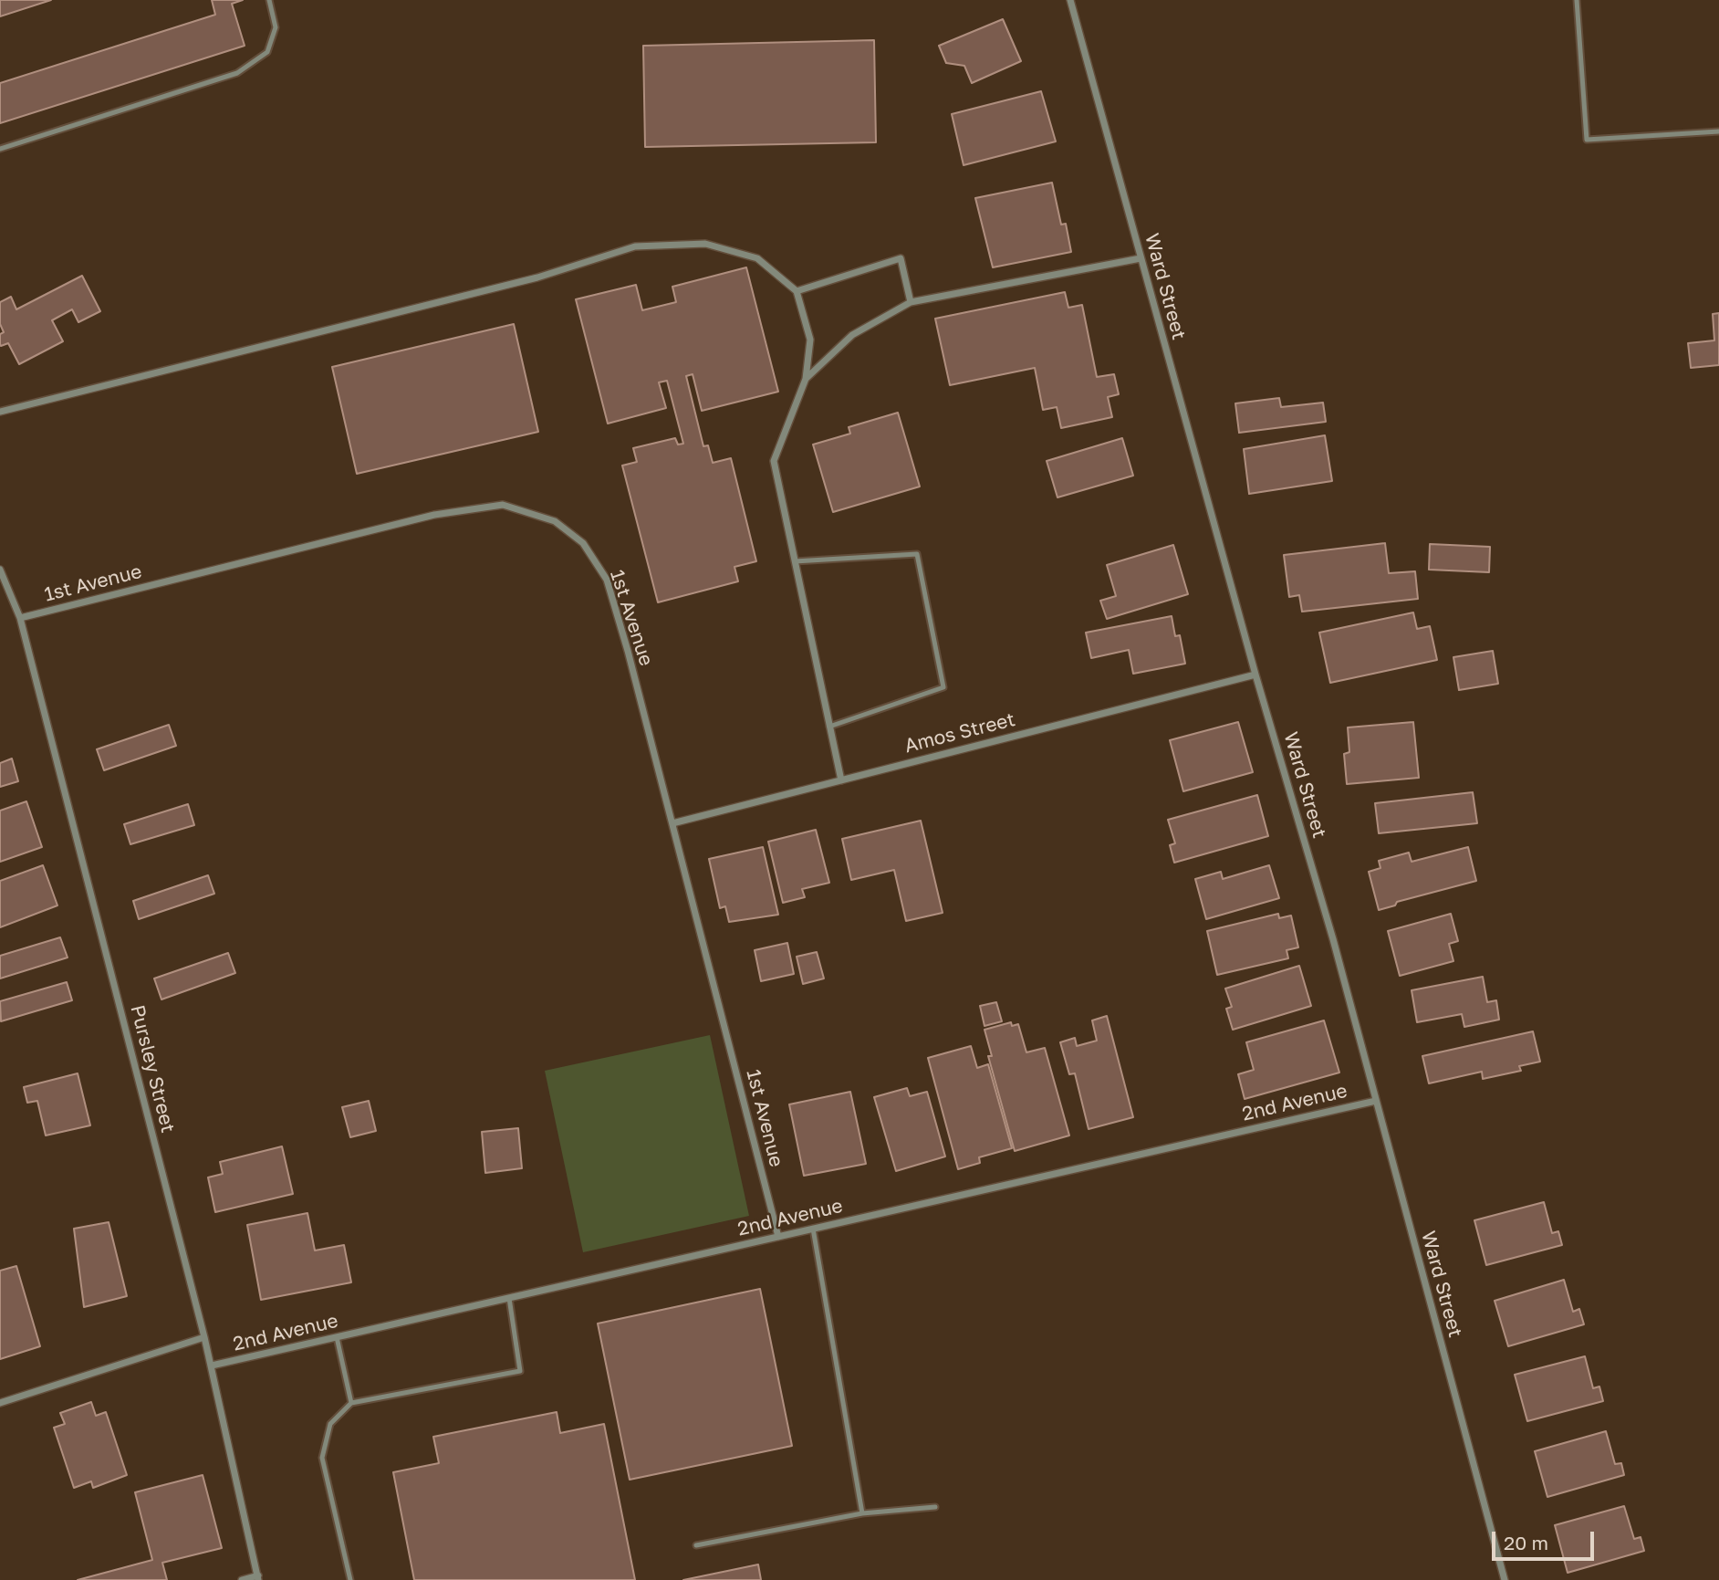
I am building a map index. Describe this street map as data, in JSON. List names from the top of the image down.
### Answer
{
  "streets": {
    "street": [
      "Ward Street",
      "1st Avenue",
      "Amos Street",
      "Pursley Street",
      "2nd Avenue"
    ]
  },
  "crossings": [
    ["Ward Street", "Amos Street"],
    ["Ward Street", "2nd Avenue"],
    ["1st Avenue", "Amos Street"],
    ["1st Avenue", "Pursley Street"],
    ["1st Avenue", "2nd Avenue"],
    ["Pursley Street", "2nd Avenue"]
  ],
  "scale_bar": "20 m"
}
